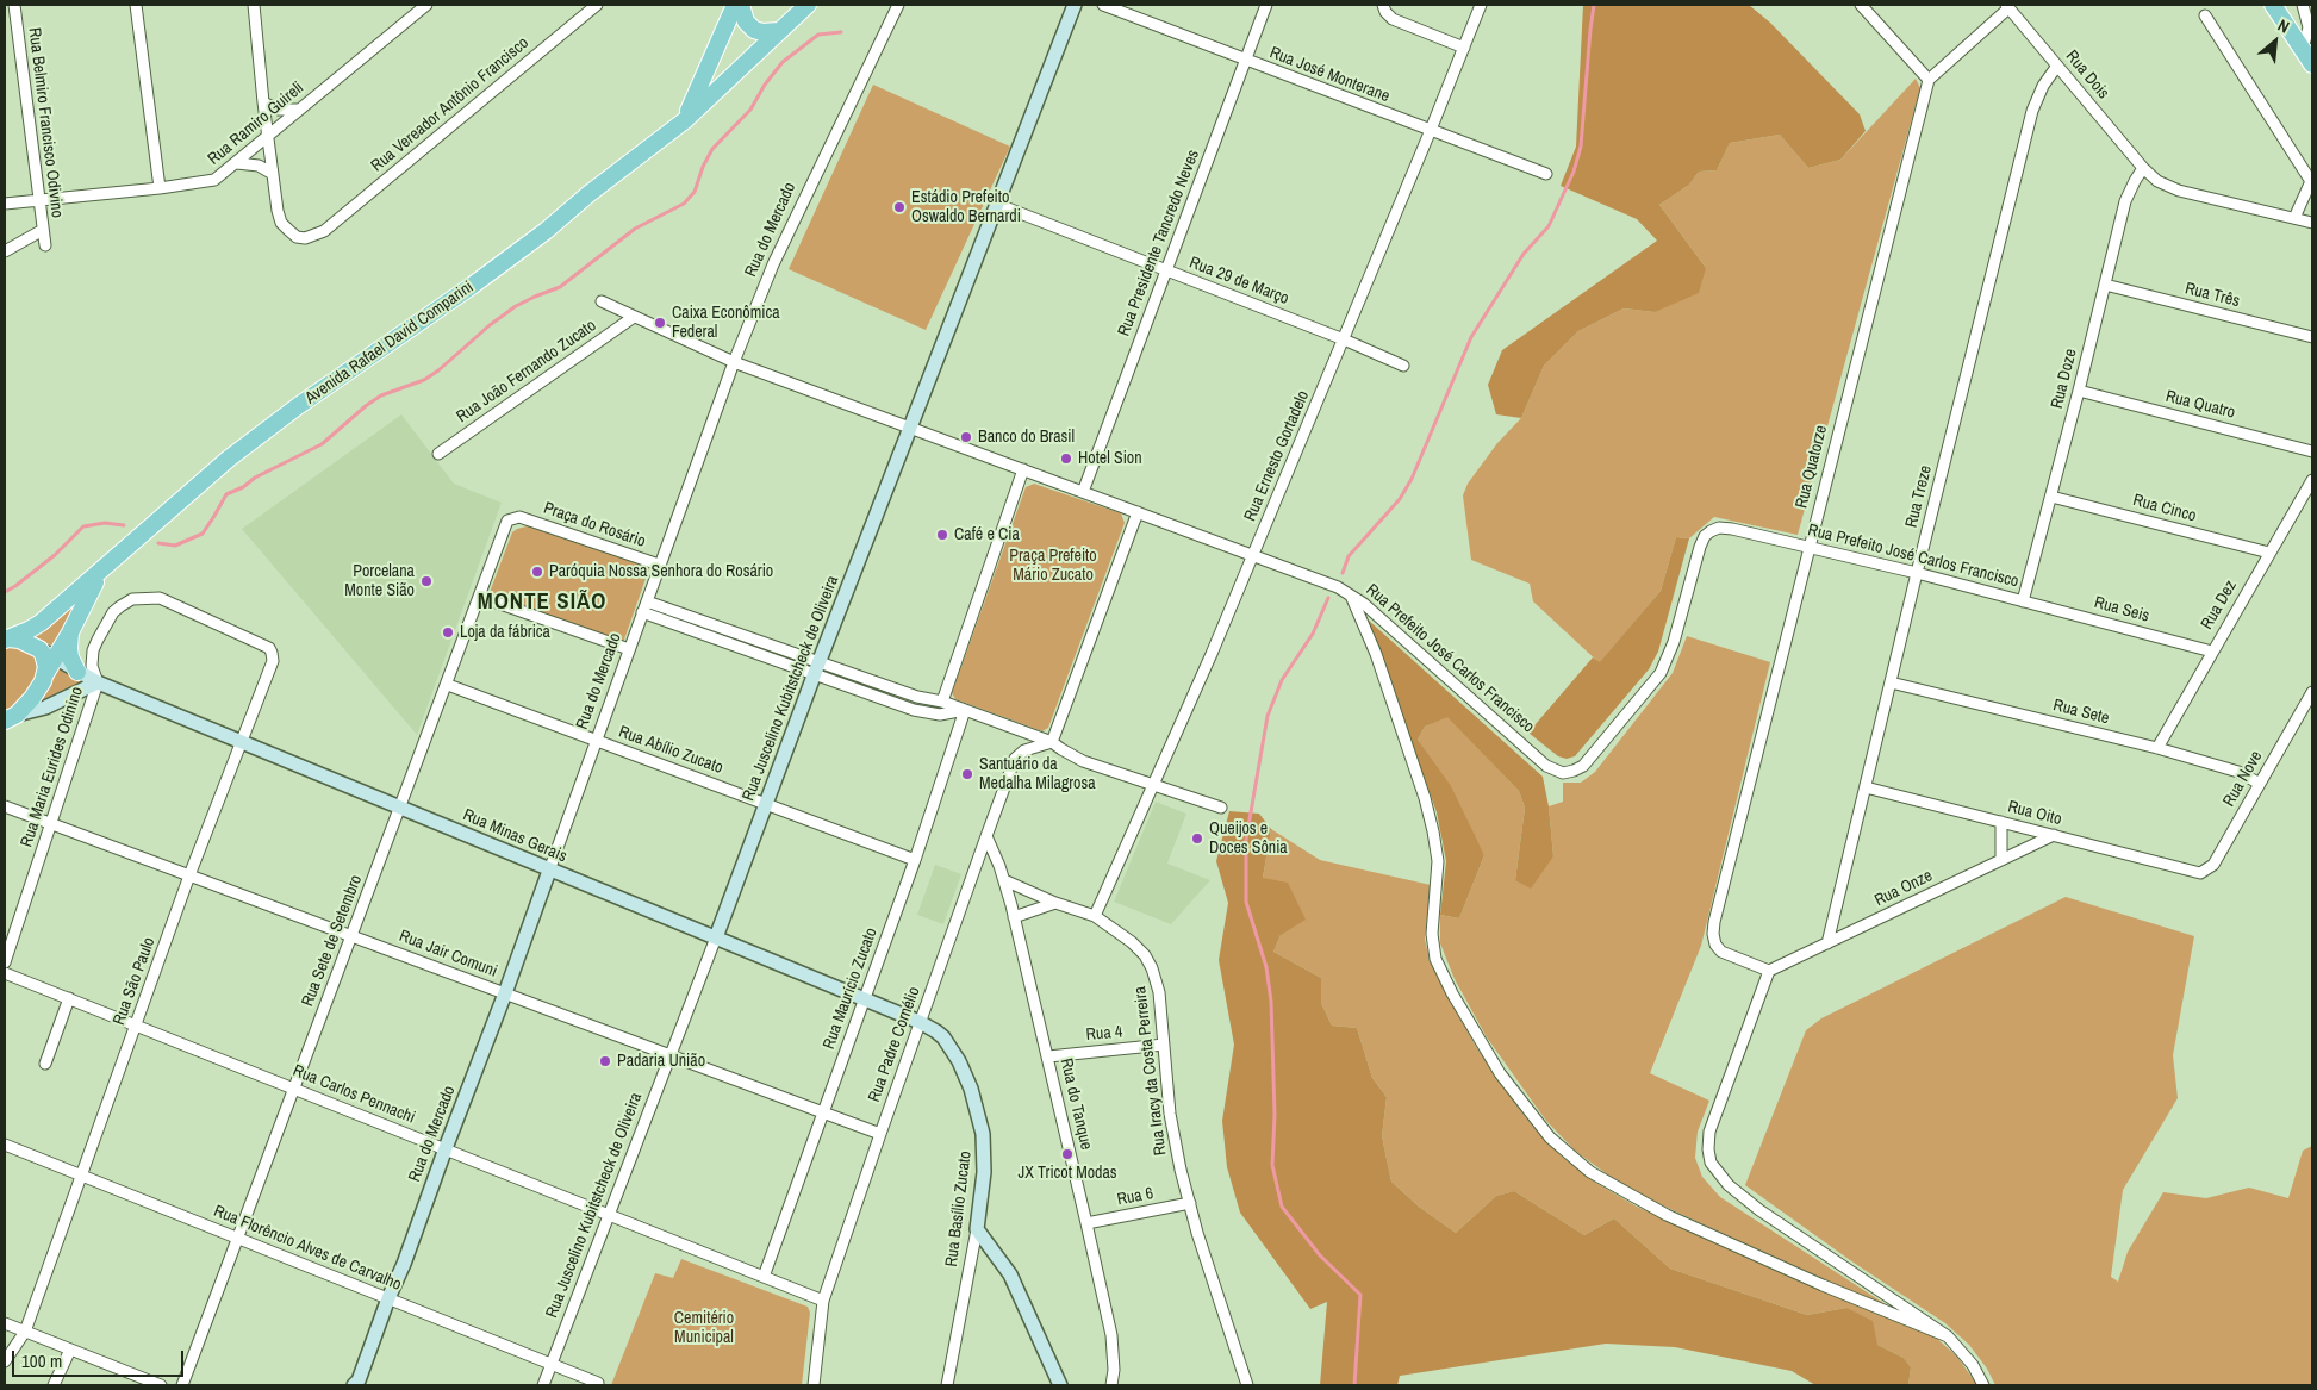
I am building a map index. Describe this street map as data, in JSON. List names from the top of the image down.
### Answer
{
  "streets": {
    "main road": ["Avenida Rafael David Comparini"],
    "street": [
      "Rua José Monterane",
      "Rua Dois",
      "Rua Vereador Antônio Francisco",
      "Rua Belmiro Francisco Odivino",
      "Rua Ramiro Guireli",
      "Rua do Mercado",
      "Rua Presidente Tancredo Neves",
      "Rua 29 de Março",
      "Rua Três",
      "Rua João Fernando Zucato",
      "Rua Doze",
      "Rua Quatro",
      "Rua Ernesto Gortadelo",
      "Rua Quatorze",
      "Rua Treze",
      "Rua Cinco",
      "Praça do Rosário",
      "Rua Prefeito José Carlos Francisco",
      "Rua Dez",
      "Rua Seis",
      "Rua Juscelino Kubitstcheck de Oliveira",
      "Rua Sete",
      "Rua Abílio Zucato",
      "Rua Maria Eurides Odinino",
      "Rua Nove",
      "Rua Oito",
      "Rua Minas Gerais",
      "Rua Onze",
      "Rua Sete de Setembro",
      "Rua Jair Comuni",
      "Rua São Paulo",
      "Rua Maurício Zucato",
      "Rua 4",
      "Rua Padre Cornélio",
      "Rua Iracy da Costa Perreira",
      "Rua Carlos Pennachi",
      "Rua do Tanque",
      "Rua 6",
      "Rua Basílio Zucato",
      "Rua Florêncio Alves de Carvalho"
    ]
  },
  "crossings": [
    ["Rua José Monterane", "Rua Presidente Tancredo Neves"],
    ["Rua José Monterane", "Rua Ernesto Gortadelo"],
    ["Rua Dois", "Rua Doze"],
    ["Rua Dois", "Rua Treze"],
    ["Rua Belmiro Francisco Odivino", "Rua Ramiro Guireli"],
    ["Rua do Mercado", "Praça do Rosário"],
    ["Rua do Mercado", "Rua Prefeito José Carlos Francisco"],
    ["Rua do Mercado", "Rua Abílio Zucato"],
    ["Rua do Mercado", "Rua Minas Gerais"],
    ["Rua do Mercado", "Rua Jair Comuni"],
    ["Rua do Mercado", "Rua Carlos Pennachi"],
    ["Rua do Mercado", "Rua Florêncio Alves de Carvalho"],
    ["Rua Presidente Tancredo Neves", "Rua 29 de Março"],
    ["Rua Presidente Tancredo Neves", "Rua Prefeito José Carlos Francisco"],
    ["Rua 29 de Março", "Rua Ernesto Gortadelo"],
    ["Rua 29 de Março", "Rua Juscelino Kubitstcheck de Oliveira"],
    ["Rua Três", "Rua Doze"],
    ["Avenida Rafael David Comparini", "Rua Minas Gerais"],
    ["Rua João Fernando Zucato", "Rua Prefeito José Carlos Francisco"],
    ["Rua Doze", "Rua Quatro"],
    ["Rua Doze", "Rua Cinco"],
    ["Rua Doze", "Rua Prefeito José Carlos Francisco"],
    ["Rua Doze", "Rua Seis"],
    ["Rua Ernesto Gortadelo", "Rua Prefeito José Carlos Francisco"],
    ["Rua Ernesto Gortadelo", "Rua Iracy da Costa Perreira"],
    ["Rua Quatorze", "Rua Prefeito José Carlos Francisco"],
    ["Rua Quatorze", "Rua Onze"],
    ["Rua Treze", "Rua Prefeito José Carlos Francisco"],
    ["Rua Treze", "Rua Sete"],
    ["Rua Treze", "Rua Oito"],
    ["Rua Treze", "Rua Onze"],
    ["Rua Cinco", "Rua Dez"],
    ["Praça do Rosário", "Rua Sete de Setembro"],
    ["Rua Prefeito José Carlos Francisco", "Rua Seis"],
    ["Rua Prefeito José Carlos Francisco", "Rua Juscelino Kubitstcheck de Oliveira"],
    ["Rua Dez", "Rua Seis"],
    ["Rua Dez", "Rua Sete"],
    ["Rua Juscelino Kubitstcheck de Oliveira", "Rua Abílio Zucato"],
    ["Rua Juscelino Kubitstcheck de Oliveira", "Rua Minas Gerais"],
    ["Rua Juscelino Kubitstcheck de Oliveira", "Rua Jair Comuni"],
    ["Rua Juscelino Kubitstcheck de Oliveira", "Rua Carlos Pennachi"],
    ["Rua Juscelino Kubitstcheck de Oliveira", "Rua Florêncio Alves de Carvalho"],
    ["Rua Sete", "Rua Nove"],
    ["Rua Abílio Zucato", "Rua Sete de Setembro"],
    ["Rua Abílio Zucato", "Rua Maurício Zucato"],
    ["Rua Maria Eurides Odinino", "Rua Minas Gerais"],
    ["Rua Maria Eurides Odinino", "Rua Jair Comuni"],
    ["Rua Maria Eurides Odinino", "Rua São Paulo"],
    ["Rua Nove", "Rua Oito"],
    ["Rua Oito", "Rua Onze"],
    ["Rua Minas Gerais", "Rua Sete de Setembro"],
    ["Rua Minas Gerais", "Rua São Paulo"],
    ["Rua Minas Gerais", "Rua Maurício Zucato"],
    ["Rua Minas Gerais", "Rua Padre Cornélio"],
    ["Rua Minas Gerais", "Rua Basílio Zucato"],
    ["Rua Sete de Setembro", "Rua Jair Comuni"],
    ["Rua Sete de Setembro", "Rua Carlos Pennachi"],
    ["Rua Sete de Setembro", "Rua Florêncio Alves de Carvalho"],
    ["Rua Jair Comuni", "Rua São Paulo"],
    ["Rua Jair Comuni", "Rua Maurício Zucato"],
    ["Rua Jair Comuni", "Rua Padre Cornélio"],
    ["Rua São Paulo", "Rua Carlos Pennachi"],
    ["Rua São Paulo", "Rua Florêncio Alves de Carvalho"],
    ["Rua Maurício Zucato", "Rua Carlos Pennachi"],
    ["Rua 4", "Rua Iracy da Costa Perreira"],
    ["Rua 4", "Rua do Tanque"],
    ["Rua Padre Cornélio", "Rua Carlos Pennachi"],
    ["Rua Padre Cornélio", "Rua do Tanque"],
    ["Rua Padre Cornélio", "Rua Basílio Zucato"],
    ["Rua Iracy da Costa Perreira", "Rua do Tanque"],
    ["Rua Iracy da Costa Perreira", "Rua 6"],
    ["Rua do Tanque", "Rua 6"]
  ],
  "districts": ["MONTE SIÃO"],
  "parks": ["Praça Prefeito Mário Zucato", "Cemitério Municipal"],
  "places": [
    "Estádio Prefeito Oswaldo Bernardi",
    "Caixa Econômica Federal",
    "Banco do Brasil",
    "Hotel Sion",
    "Café e Cia",
    "Paróquia Nossa Senhora do Rosário",
    "Porcelana Monte Sião",
    "Loja da fábrica",
    "Santuário da Medalha Milagrosa",
    "Queijos e Doces Sônia",
    "Padaria União",
    "JX Tricot Modas"
  ],
  "scale_bar": "100 m",
  "north": "top right"
}
